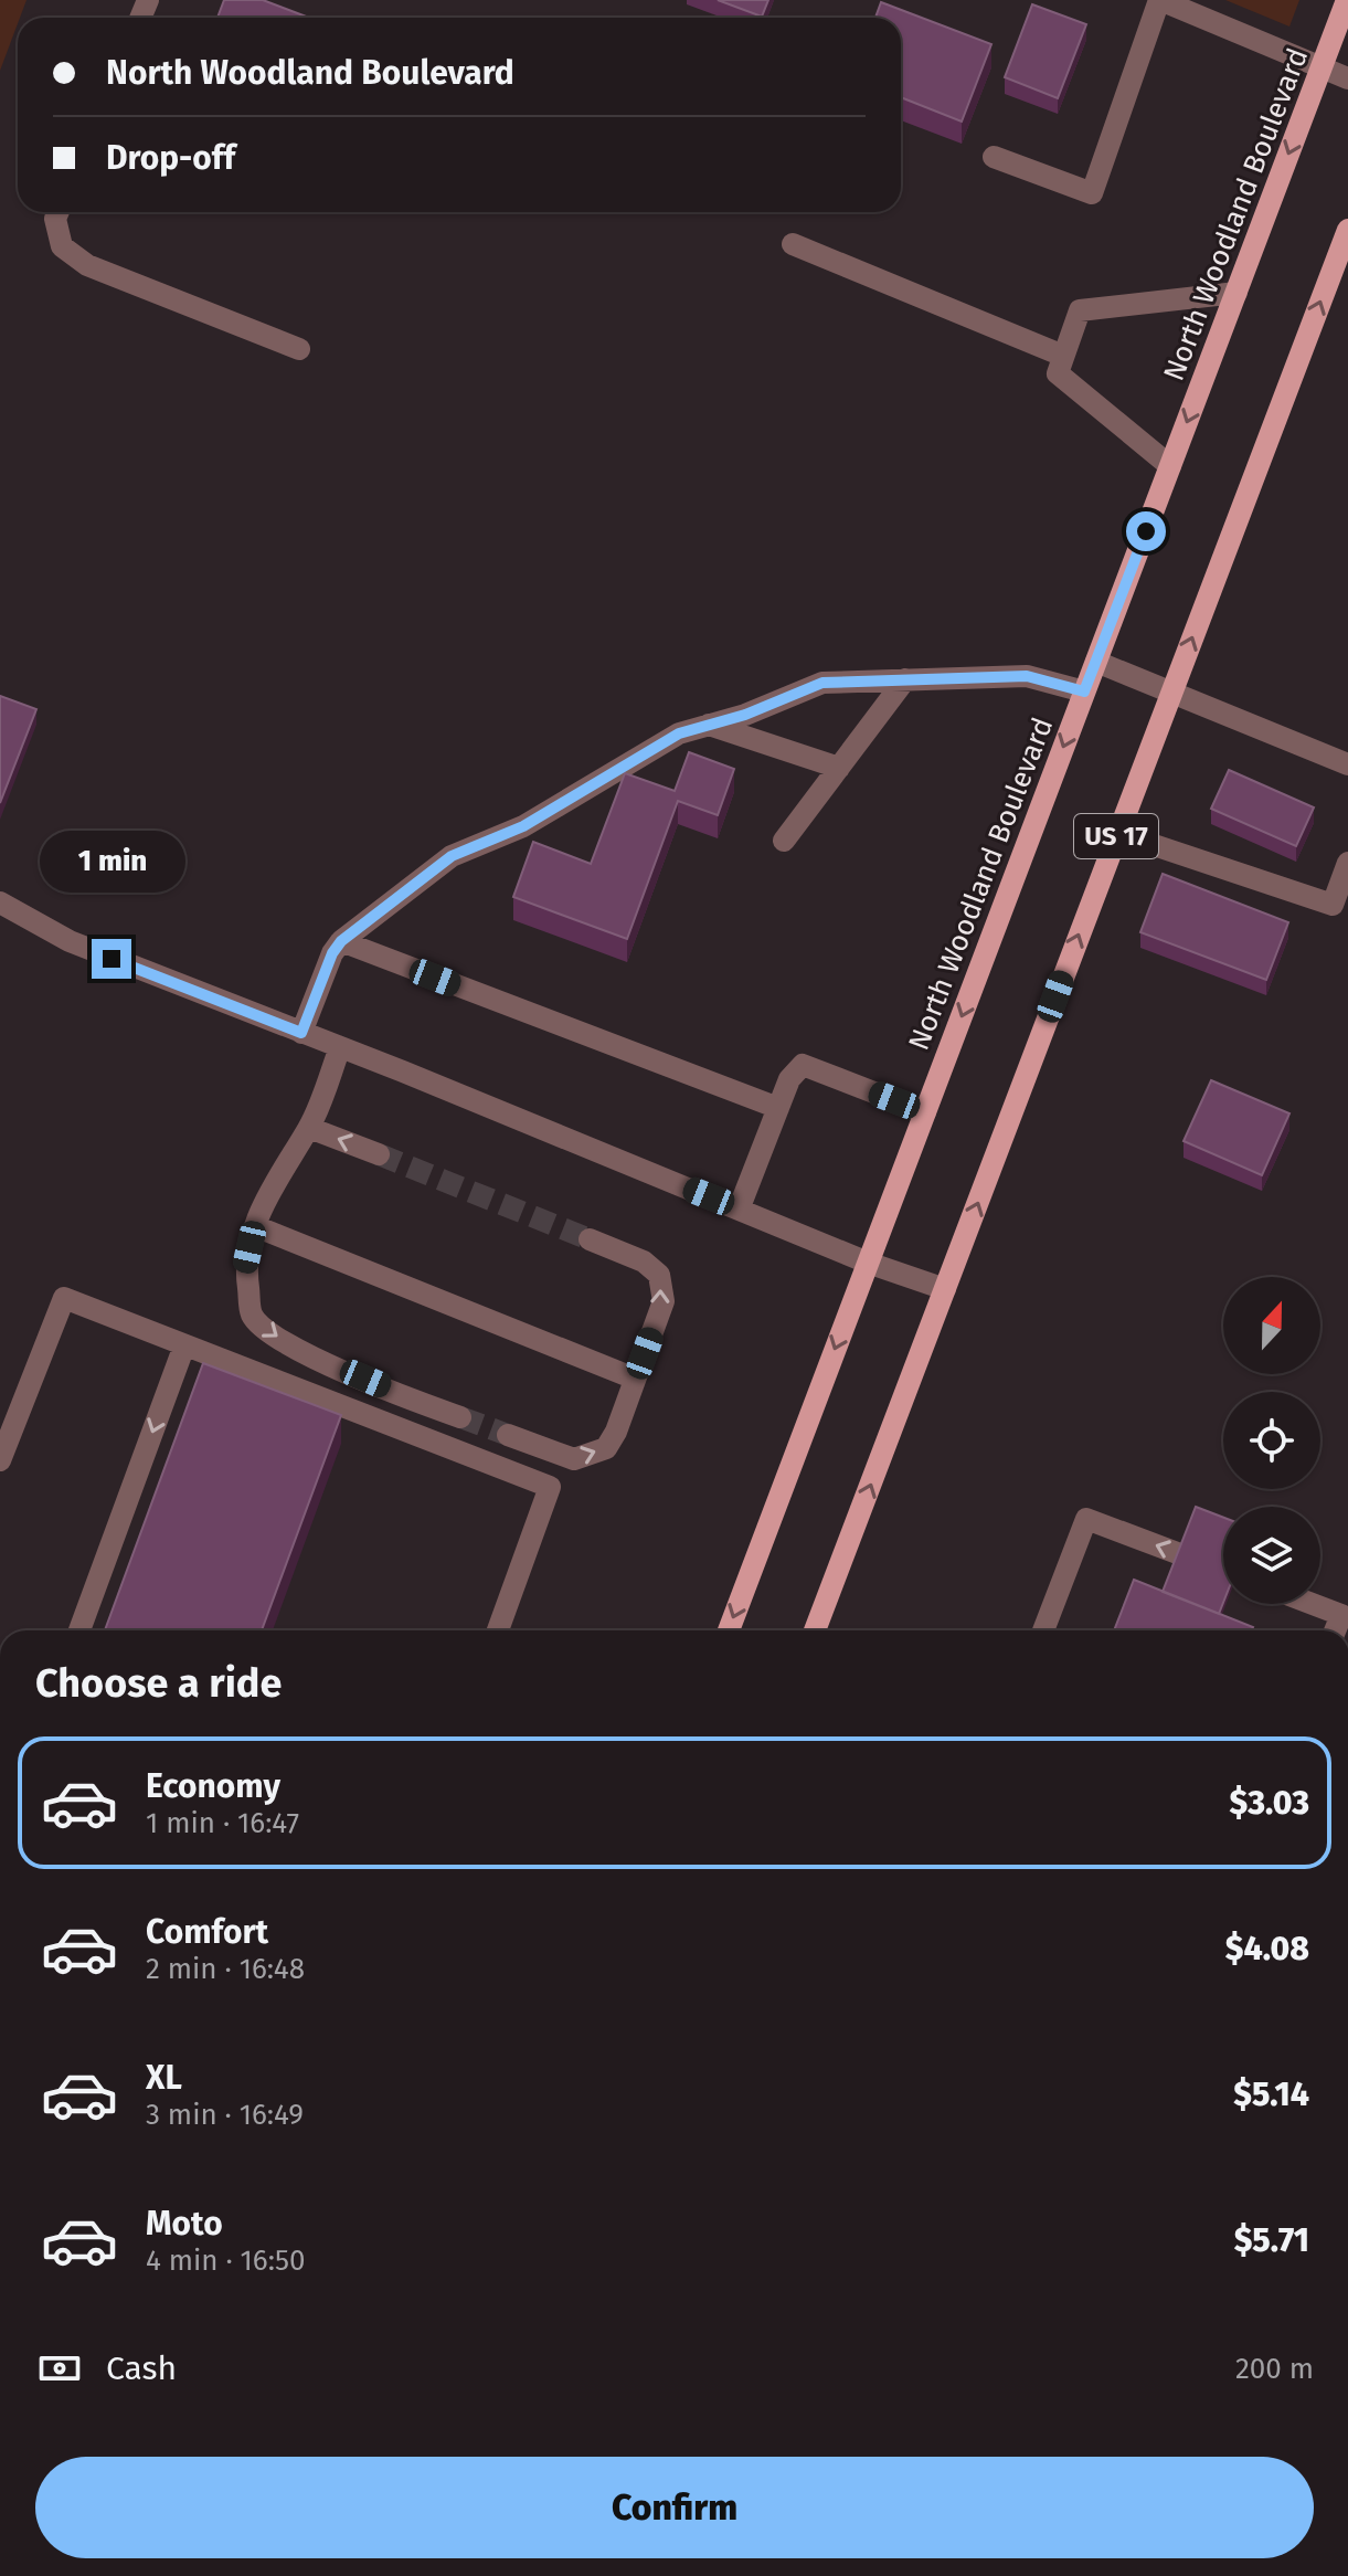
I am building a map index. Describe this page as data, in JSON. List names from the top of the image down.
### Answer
{
  "streets": {
    "main road": ["North Woodland Boulevard", "US 17"]
  },
  "north": "top",
  "page": {
    "banner": ["North Woodland Boulevard", "Drop-off"],
    "bubble": "1 min",
    "heading": "Choose a ride",
    "list": [
      {
        "name": "Economy",
        "note": "1 min · 16:47",
        "value": "$3.03"
      },
      {
        "name": "Comfort",
        "note": "2 min · 16:48",
        "value": "$4.08"
      },
      {
        "name": "XL",
        "note": "3 min · 16:49",
        "value": "$5.14"
      },
      {
        "name": "Moto",
        "note": "4 min · 16:50",
        "value": "$5.71"
      }
    ],
    "pay": ["Cash", "200 m"],
    "buttons": "Confirm"
  }
}
